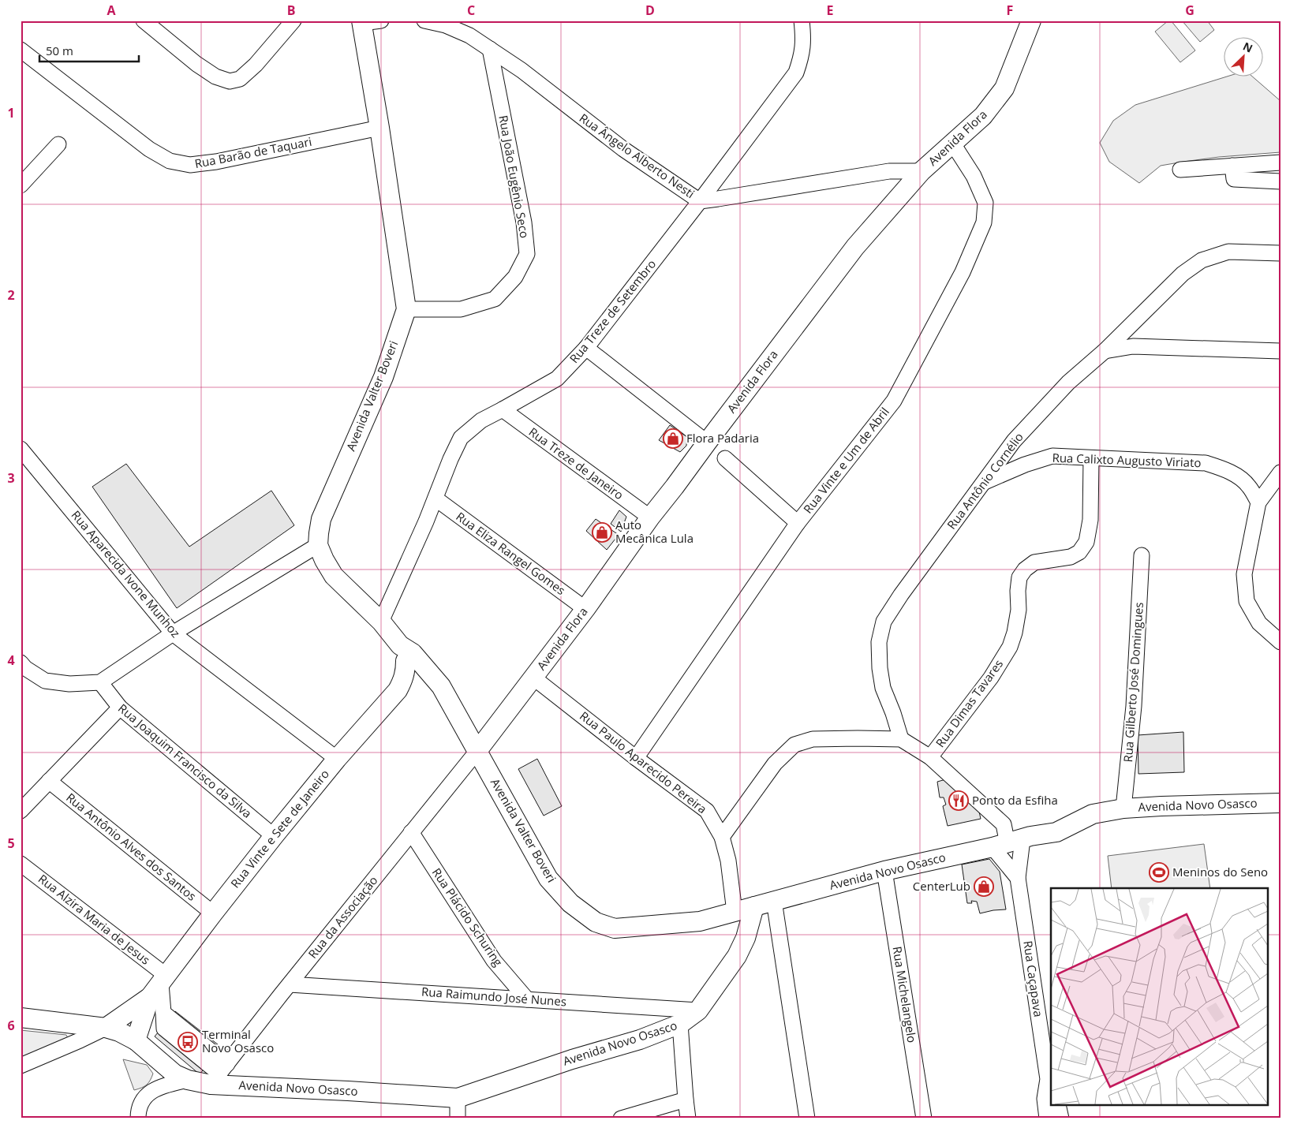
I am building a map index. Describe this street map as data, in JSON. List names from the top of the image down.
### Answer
{
  "streets": {
    "main road": [
      "Avenida Flora",
      "Avenida Valter Boveri",
      "Avenida Novo Osasco",
      "Rua Vinte e Sete de Janeiro"
    ],
    "street": [
      "Rua Barão de Taquari",
      "Rua Ângelo Alberto Nesti",
      "Rua João Eugênio Seco",
      "Rua Treze de Setembro",
      "Rua Vinte e Um de Abril",
      "Rua Calixto Augusto Viriato",
      "Rua Treze de Janeiro",
      "Rua Antônio Cornélio",
      "Rua Eliza Rangel Gomes",
      "Rua Aparecida Ivone Munhoz",
      "Rua Gilberto José Domingues",
      "Rua Dimas Tavares",
      "Rua Joaquim Francisco da Silva",
      "Rua Paulo Aparecido Pereira",
      "Rua Antônio Alves dos Santos",
      "Rua da Associação",
      "Rua Plácido Schuring",
      "Rua Alzira Maria de Jesus",
      "Rua Caçapava",
      "Rua Michelangelo",
      "Rua Raimundo José Nunes"
    ]
  },
  "crossings": [
    ["Avenida Flora", "Rua Ângelo Alberto Nesti"],
    ["Avenida Flora", "Avenida Valter Boveri"],
    ["Avenida Flora", "Rua Vinte e Um de Abril"],
    ["Avenida Flora", "Rua Treze de Janeiro"],
    ["Avenida Flora", "Rua Eliza Rangel Gomes"],
    ["Avenida Flora", "Rua Paulo Aparecido Pereira"],
    ["Avenida Flora", "Rua da Associação"],
    ["Rua Barão de Taquari", "Avenida Valter Boveri"],
    ["Rua Ângelo Alberto Nesti", "Rua João Eugênio Seco"],
    ["Rua Ângelo Alberto Nesti", "Rua Treze de Setembro"],
    ["Rua João Eugênio Seco", "Avenida Valter Boveri"],
    ["Rua Treze de Setembro", "Avenida Valter Boveri"],
    ["Rua Treze de Setembro", "Rua Treze de Janeiro"],
    ["Rua Treze de Setembro", "Rua Eliza Rangel Gomes"],
    ["Avenida Valter Boveri", "Rua Paulo Aparecido Pereira"],
    ["Avenida Valter Boveri", "Avenida Novo Osasco"],
    ["Avenida Valter Boveri", "Rua Vinte e Sete de Janeiro"],
    ["Avenida Valter Boveri", "Rua da Associação"],
    ["Rua Vinte e Um de Abril", "Rua Paulo Aparecido Pereira"],
    ["Rua Calixto Augusto Viriato", "Rua Antônio Cornélio"],
    ["Rua Calixto Augusto Viriato", "Rua Dimas Tavares"],
    ["Rua Aparecida Ivone Munhoz", "Rua Vinte e Sete de Janeiro"],
    ["Rua Gilberto José Domingues", "Avenida Novo Osasco"],
    ["Rua Joaquim Francisco da Silva", "Rua Vinte e Sete de Janeiro"],
    ["Avenida Novo Osasco", "Rua Vinte e Sete de Janeiro"],
    ["Avenida Novo Osasco", "Rua da Associação"],
    ["Avenida Novo Osasco", "Rua Caçapava"],
    ["Avenida Novo Osasco", "Rua Michelangelo"],
    ["Avenida Novo Osasco", "Rua Raimundo José Nunes"],
    ["Rua Vinte e Sete de Janeiro", "Rua Antônio Alves dos Santos"],
    ["Rua Vinte e Sete de Janeiro", "Rua Alzira Maria de Jesus"],
    ["Rua da Associação", "Rua Plácido Schuring"],
    ["Rua da Associação", "Rua Raimundo José Nunes"],
    ["Rua Plácido Schuring", "Rua Raimundo José Nunes"]
  ],
  "places": {
    "shop": ["Flora Padaria", "Auto Mecânica Lula", "CenterLub"],
    "restaurant": ["Ponto da Esfiha"],
    "sports": ["Meninos do Seno"],
    "bus stop": ["Terminal Novo Osasco"]
  },
  "scale_bar": "50 m",
  "north": "top right",
  "grid": {
    "columns": [
      "A",
      "B",
      "C",
      "D",
      "E",
      "F",
      "G"
    ],
    "rows": [
      "1",
      "2",
      "3",
      "4",
      "5",
      "6"
    ]
  }
}
